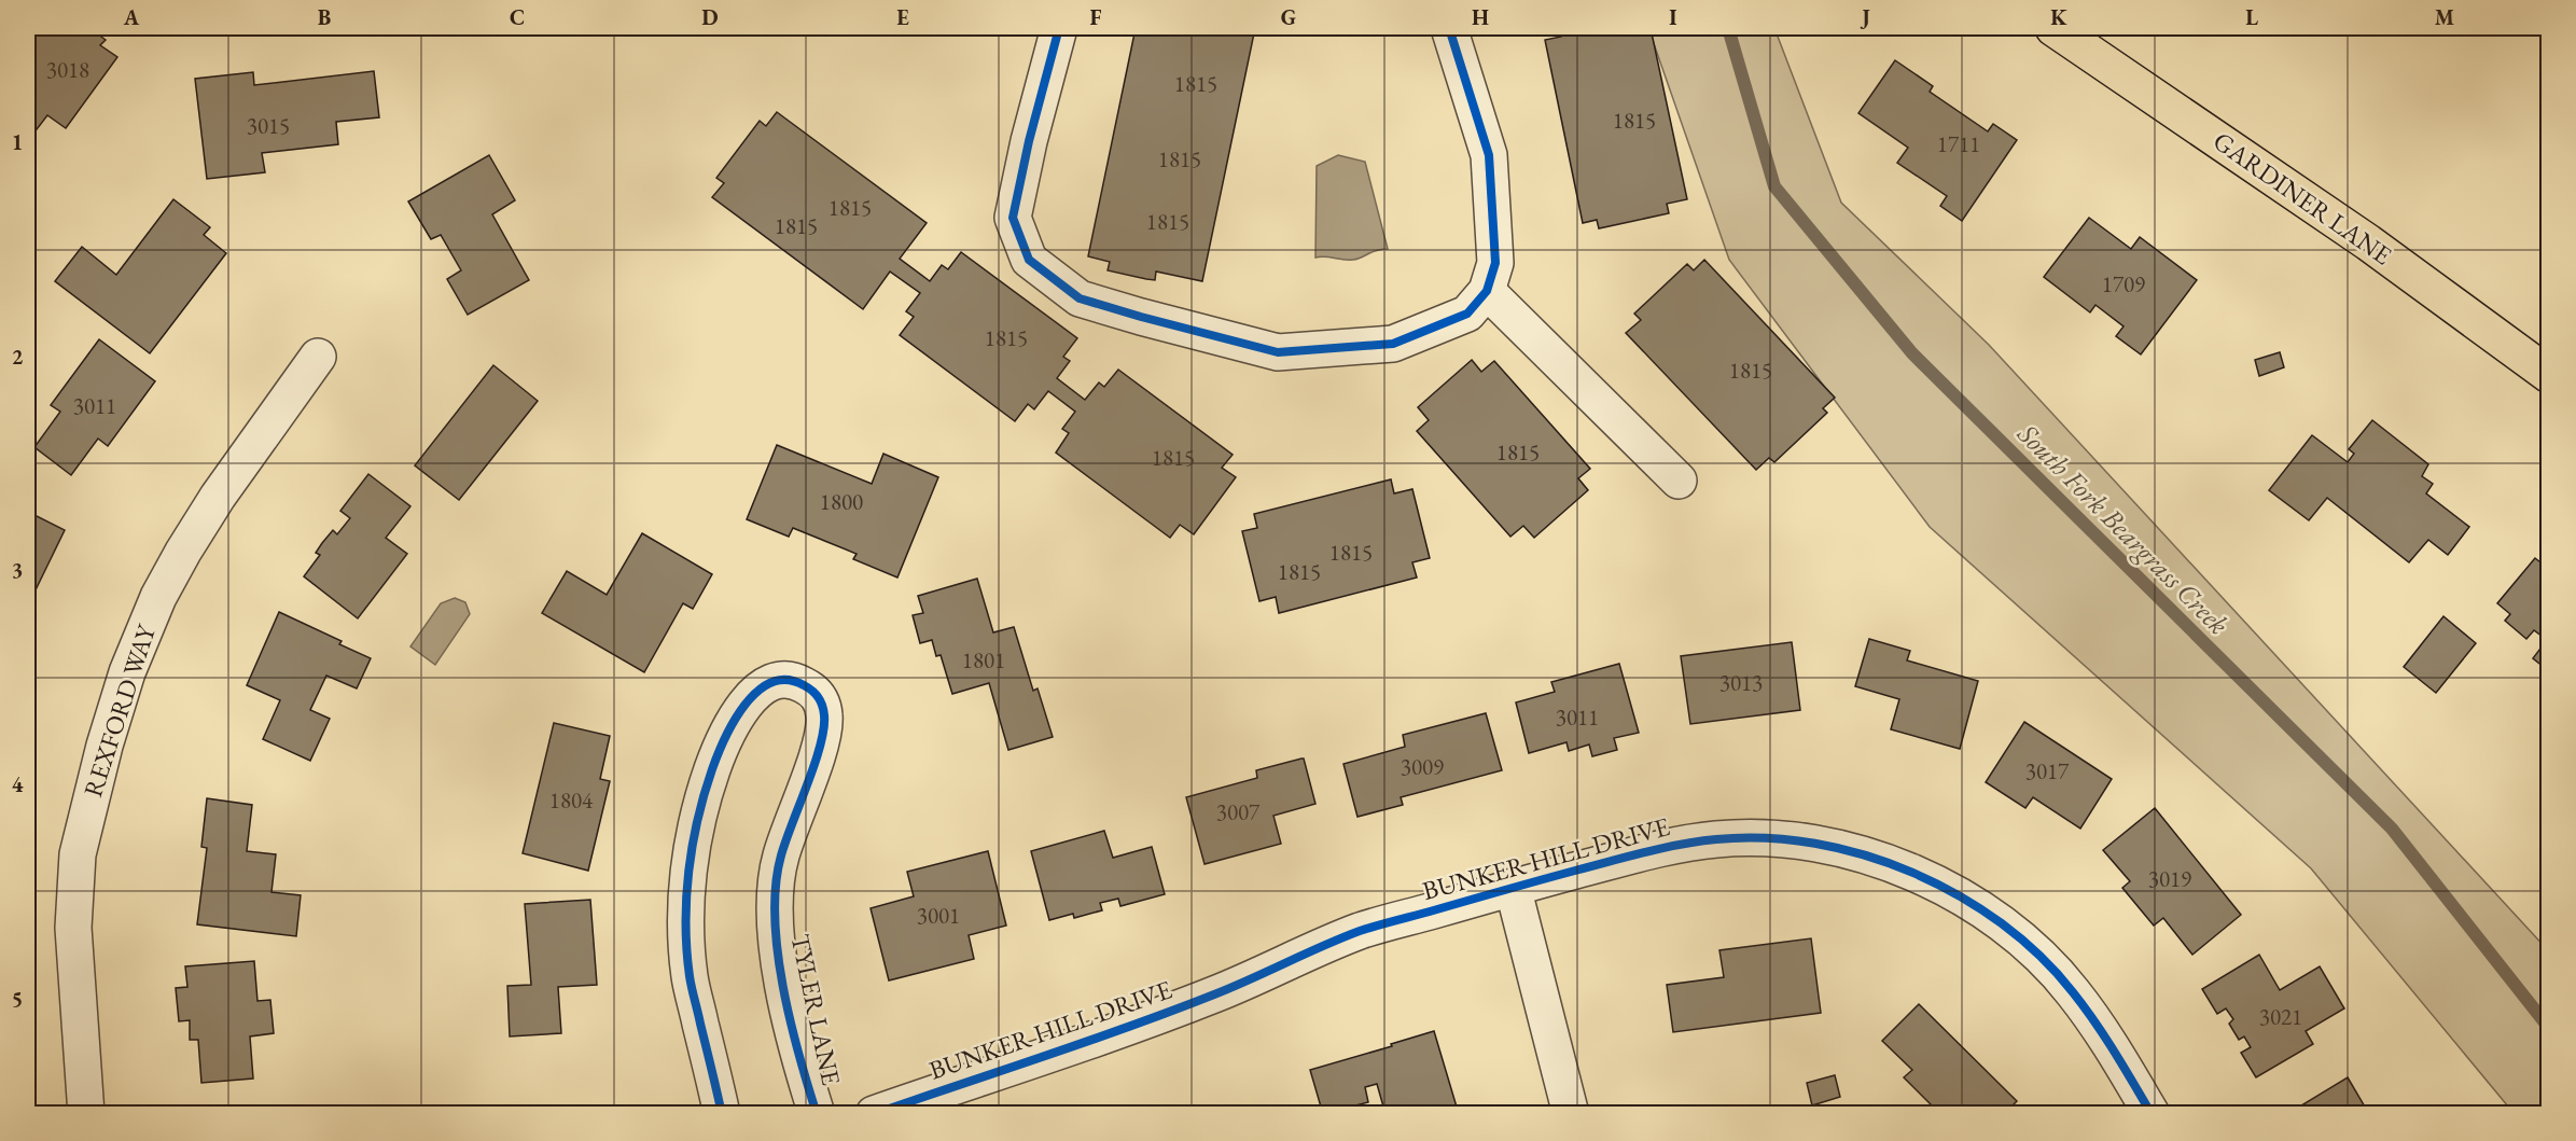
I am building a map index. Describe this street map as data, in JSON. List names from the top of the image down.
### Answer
{
  "streets": {
    "main road": ["GARDINER LANE"],
    "street": ["REXFORD WAY", "BUNKER HILL DRIVE", "TYLER LANE"]
  },
  "water": ["South Fork Beargrass Creek"],
  "house_numbers": [
    "3018",
    "1815",
    "1815",
    "3015",
    "1711",
    "1815",
    "1815",
    "1815",
    "1815",
    "1709",
    "1815",
    "1815",
    "3011",
    "1815",
    "1815",
    "1800",
    "1815",
    "1815",
    "1801",
    "3013",
    "3011",
    "3009",
    "3017",
    "1804",
    "3007",
    "3019",
    "3001",
    "3021"
  ],
  "grid": {
    "columns": [
      "A",
      "B",
      "C",
      "D",
      "E",
      "F",
      "G",
      "H",
      "I",
      "J",
      "K",
      "L",
      "M"
    ],
    "rows": [
      "1",
      "2",
      "3",
      "4",
      "5"
    ]
  }
}
